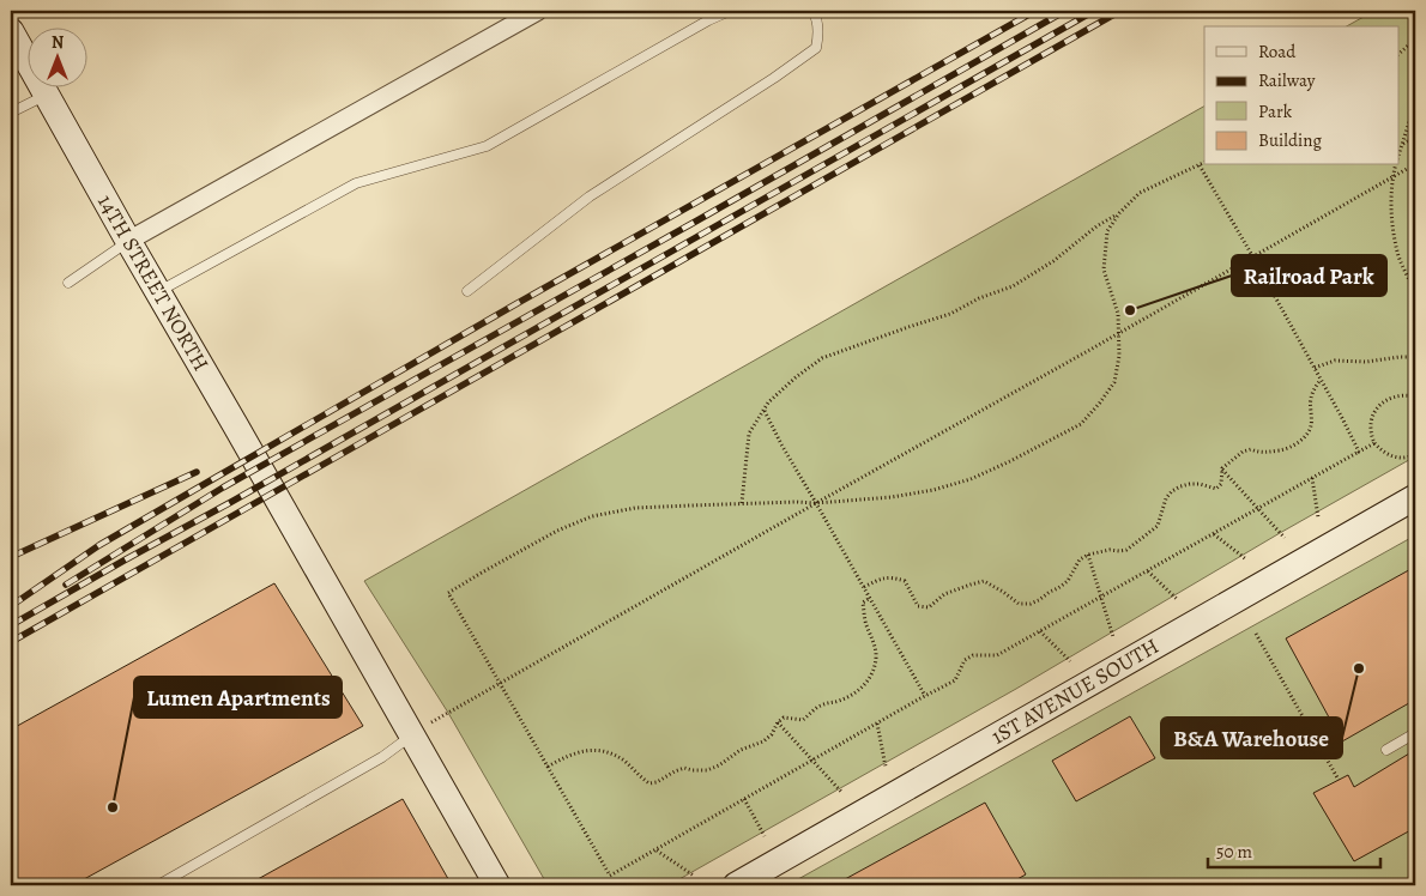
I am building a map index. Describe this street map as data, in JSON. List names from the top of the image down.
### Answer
{
  "streets": {
    "street": ["14TH STREET NORTH", "1ST AVENUE SOUTH"]
  },
  "places": ["Railroad Park", "B&A Warehouse", "Lumen Apartments"],
  "legend": [
    "Road",
    "Railway",
    "Park",
    "Building"
  ],
  "scale_bar": "50 m",
  "north": "top"
}
